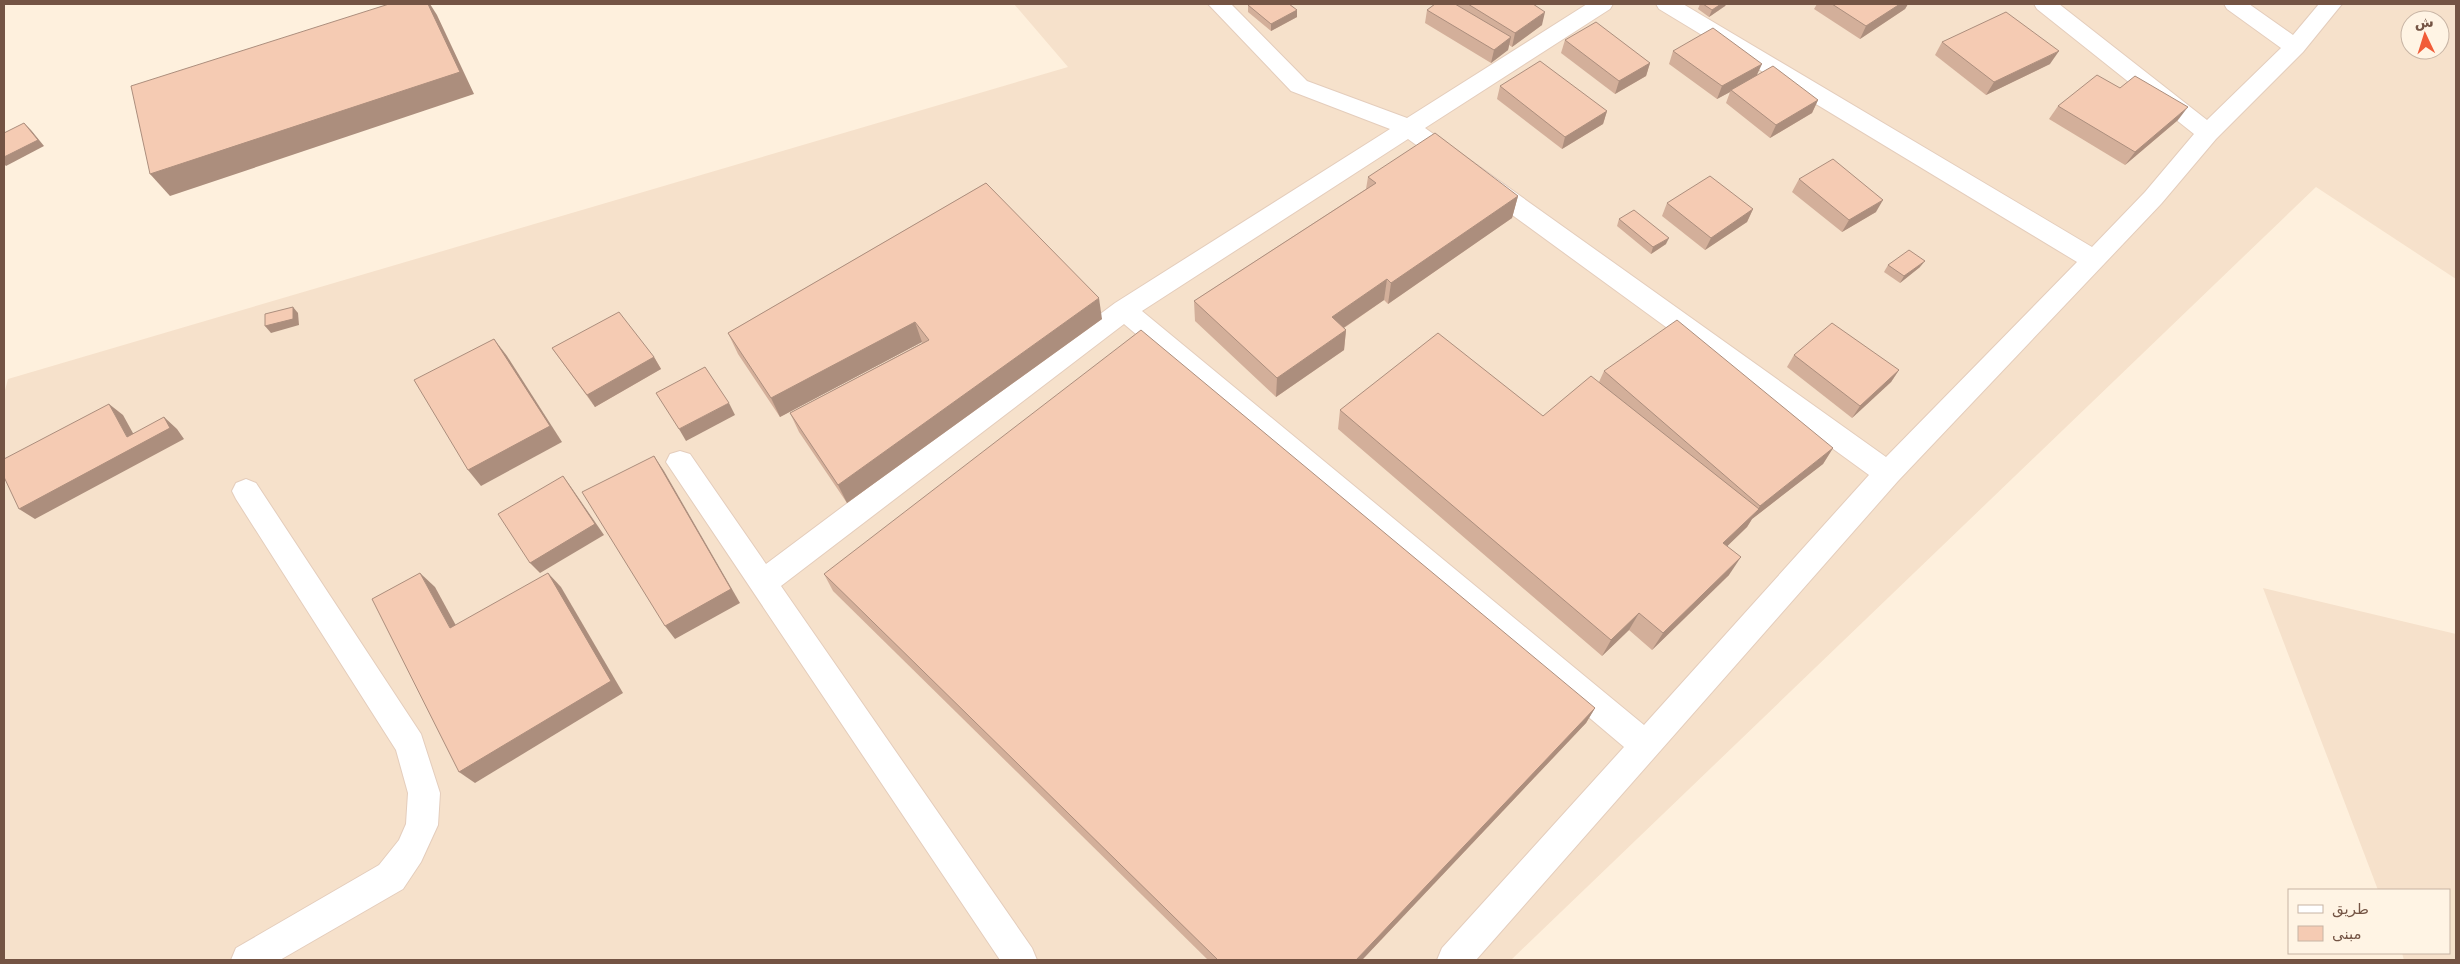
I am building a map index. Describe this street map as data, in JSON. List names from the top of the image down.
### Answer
{
  "legend": ["طريق", "مبنى"],
  "north": "top"
}
